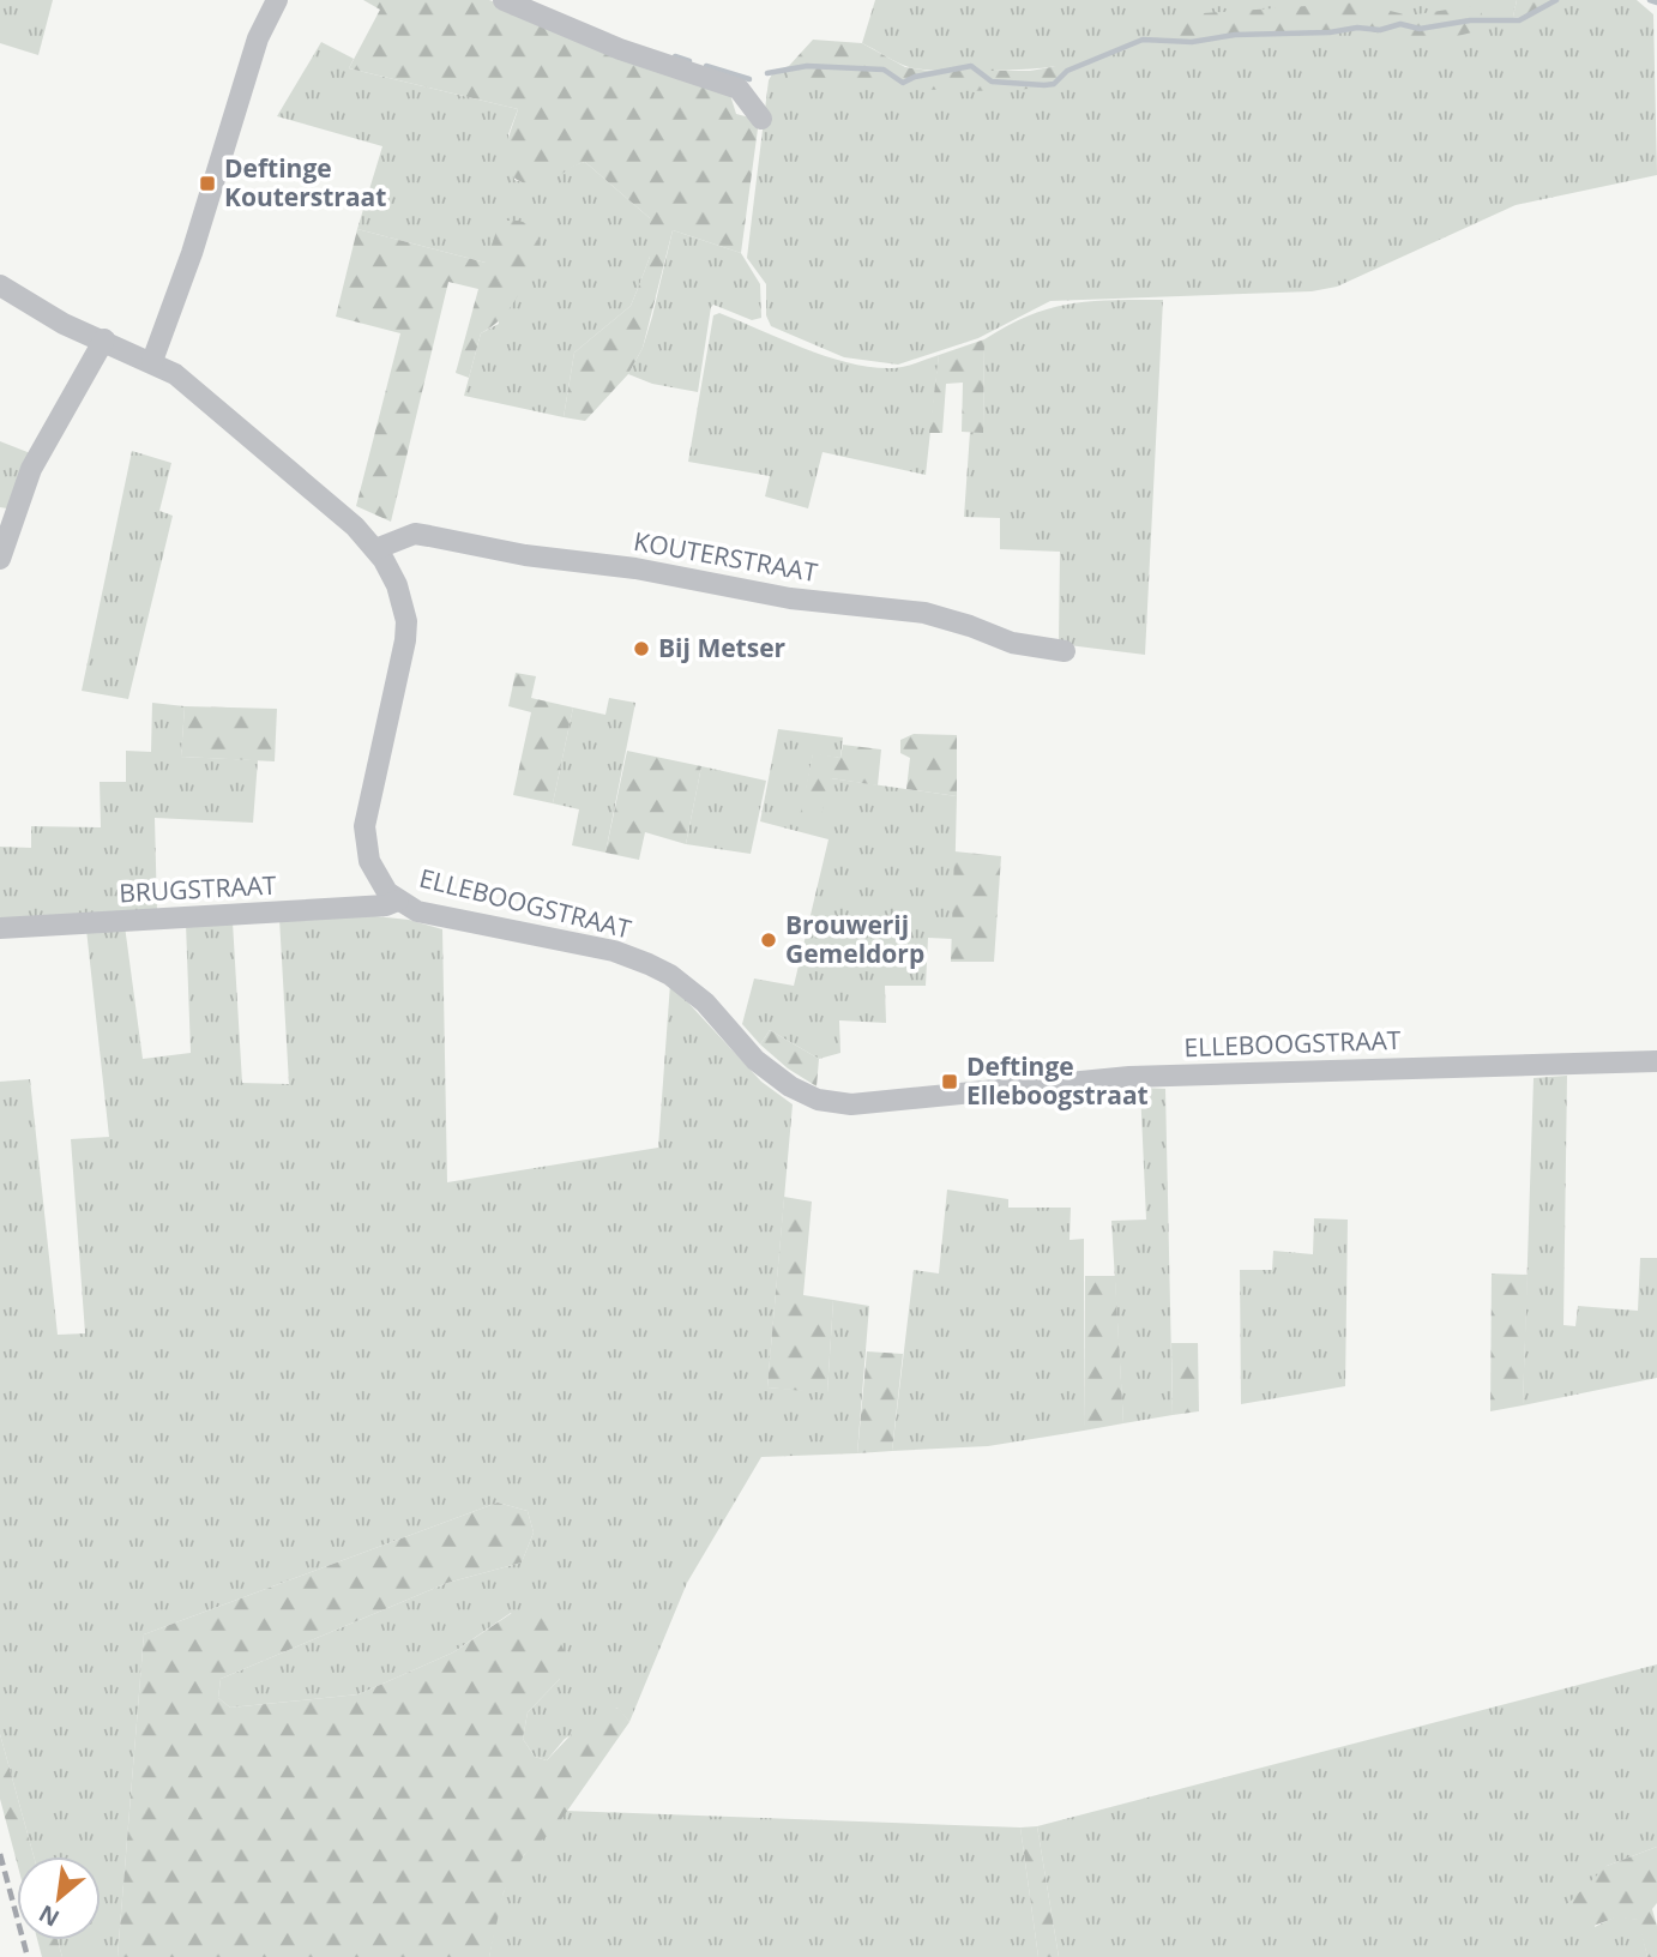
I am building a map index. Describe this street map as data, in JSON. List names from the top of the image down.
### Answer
{
  "streets": {
    "street": ["KOUTERSTRAAT", "BRUGSTRAAT", "ELLEBOOGSTRAAT"]
  },
  "crossings": [
    ["KOUTERSTRAAT", "ELLEBOOGSTRAAT"],
    ["BRUGSTRAAT", "ELLEBOOGSTRAAT"]
  ],
  "places": {
    "transit": ["Deftinge Kouterstraat", "Deftinge Elleboogstraat"],
    "other": ["Bij Metser", "Brouwerij Gemeldorp"]
  },
  "north": "bottom left"
}
